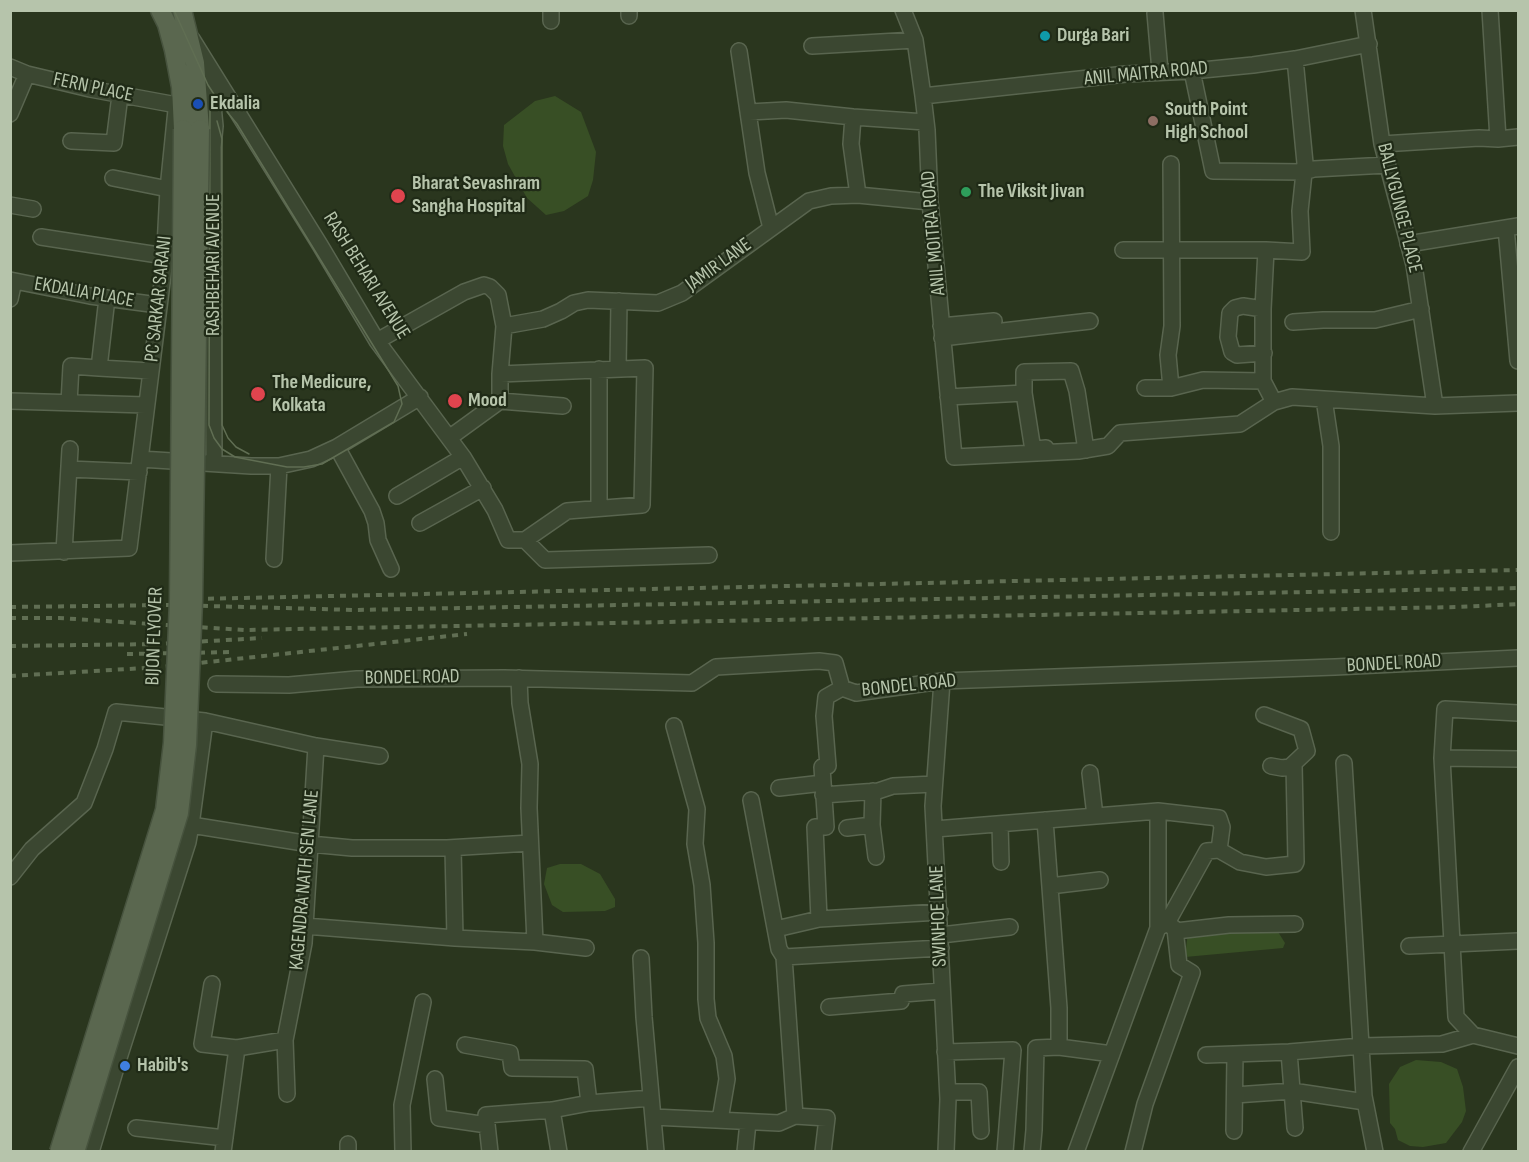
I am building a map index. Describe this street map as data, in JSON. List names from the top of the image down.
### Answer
{
  "streets": {
    "main road": ["BIJON FLYOVER"],
    "street": [
      "ANIL MAITRA ROAD",
      "FERN PLACE",
      "BALLYGUNGE PLACE",
      "ANIL MOITRA ROAD",
      "RASHBEHARI AVENUE",
      "JAMIR LANE",
      "RASH BEHARI AVENUE",
      "EKDALIA PLACE",
      "PC SARKAR SARANI",
      "BONDEL ROAD",
      "KAGENDRA NATH SEN LANE",
      "SWINHOE LANE"
    ]
  },
  "crossings": [
    ["ANIL MAITRA ROAD", "BALLYGUNGE PLACE"],
    ["ANIL MAITRA ROAD", "ANIL MOITRA ROAD"],
    ["FERN PLACE", "PC SARKAR SARANI"],
    ["FERN PLACE", "BIJON FLYOVER"],
    ["ANIL MOITRA ROAD", "JAMIR LANE"],
    ["RASHBEHARI AVENUE", "RASH BEHARI AVENUE"],
    ["EKDALIA PLACE", "PC SARKAR SARANI"],
    ["PC SARKAR SARANI", "BIJON FLYOVER"],
    ["BONDEL ROAD", "SWINHOE LANE"]
  ],
  "places": [
    "Durga Bari",
    "Ekdalia",
    "South Point High School",
    "The Viksit Jivan",
    "Bharat Sevashram Sangha Hospital",
    "The Medicure, Kolkata",
    "Mood",
    "Habib's"
  ]
}
